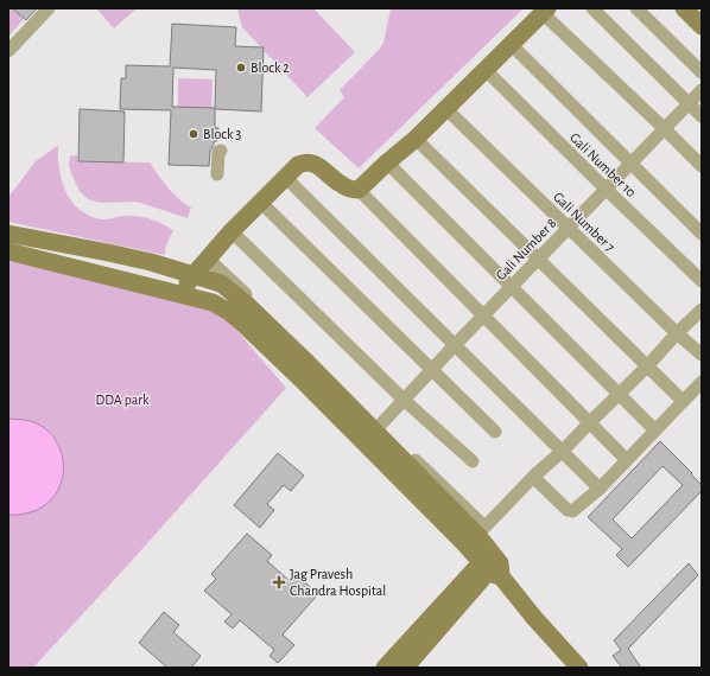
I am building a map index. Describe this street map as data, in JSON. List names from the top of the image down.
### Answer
{
  "streets": {
    "street": ["Gali Number 10", "Gali Number 7", "Gali Number 8"]
  },
  "crossings": [
    ["Gali Number 10", "Gali Number 8"],
    ["Gali Number 7", "Gali Number 8"]
  ],
  "parks": ["DDA park"],
  "places": {
    "other": ["Block 2", "Block 3"],
    "health": ["Jag Pravesh Chandra Hospital"]
  }
}
